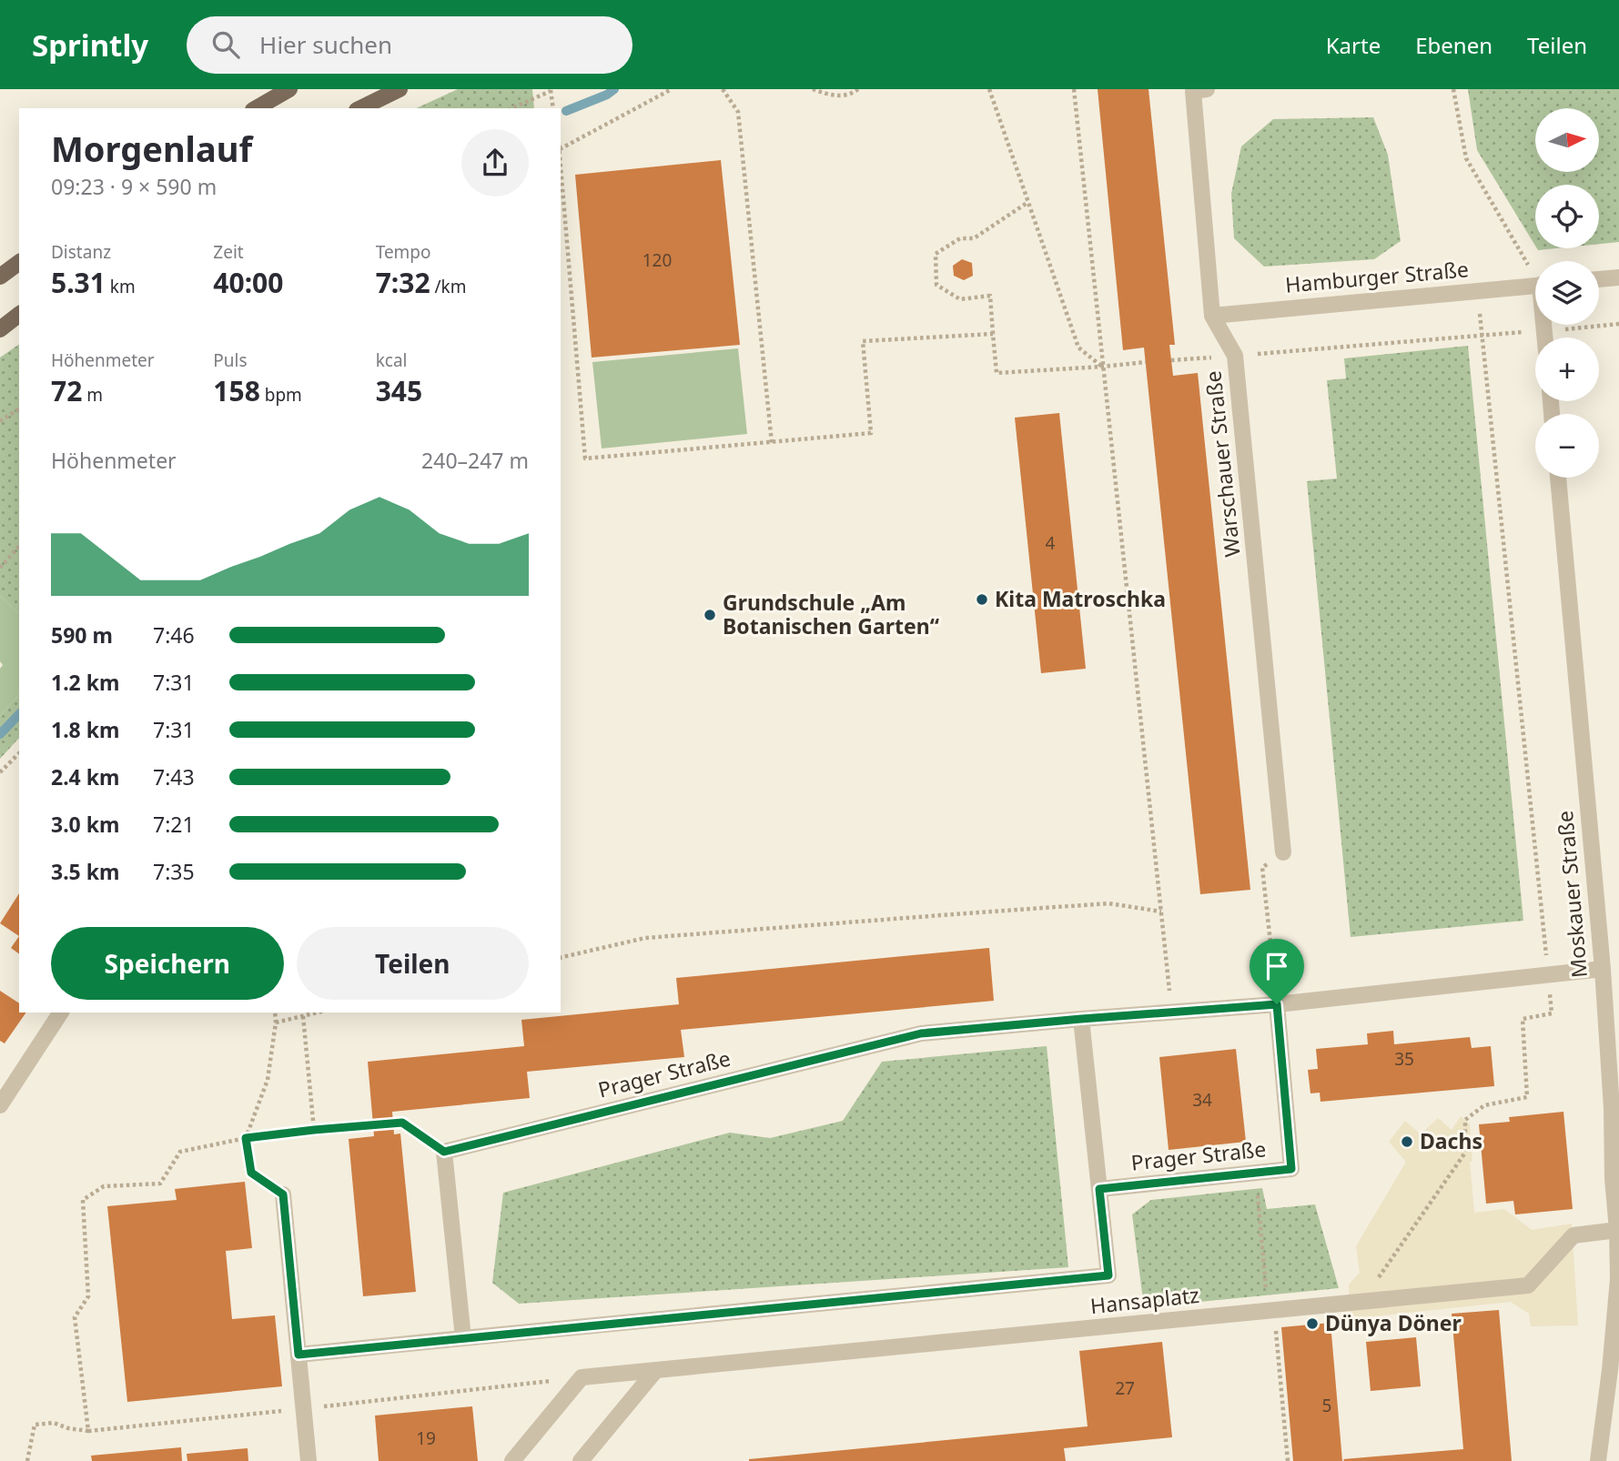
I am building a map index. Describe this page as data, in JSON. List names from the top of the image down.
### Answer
{
  "streets": {
    "street": [
      "Hamburger Straße",
      "Warschauer Straße",
      "Moskauer Straße",
      "Prager Straße",
      "Hansaplatz"
    ]
  },
  "crossings": [
    ["Hamburger Straße", "Warschauer Straße"],
    ["Moskauer Straße", "Prager Straße"],
    ["Moskauer Straße", "Hansaplatz"]
  ],
  "places": [
    "Kita Matroschka",
    "Grundschule „Am Botanischen Garten“",
    "Dachs",
    "Dünya Döner"
  ],
  "house_numbers": [
    "120",
    "4",
    "35",
    "34",
    "27",
    "5",
    "19"
  ],
  "north": "right",
  "page": {
    "header": "Sprintly",
    "search": "Hier suchen",
    "nav": ["Karte", "Ebenen", "Teilen"],
    "map_buttons": ["+", "−"],
    "heading": ["Morgenlauf", "09:23 · 9 × 590 m"],
    "stats": [
      ["Distanz", "5.31 km"],
      ["Zeit", "40:00"],
      ["Tempo", "7:32 /km"],
      ["Höhenmeter", "72 m"],
      ["Puls", "158 bpm"],
      ["kcal", "345"]
    ],
    "chart": ["Höhenmeter", "240–247 m"],
    "list": [
      {
        "name": "590 m",
        "note": "7:46"
      },
      {
        "name": "1.2 km",
        "note": "7:31"
      },
      {
        "name": "1.8 km",
        "note": "7:31"
      },
      {
        "name": "2.4 km",
        "note": "7:43"
      },
      {
        "name": "3.0 km",
        "note": "7:21"
      },
      {
        "name": "3.5 km",
        "note": "7:35"
      }
    ],
    "buttons": ["Speichern", "Teilen"]
  }
}
